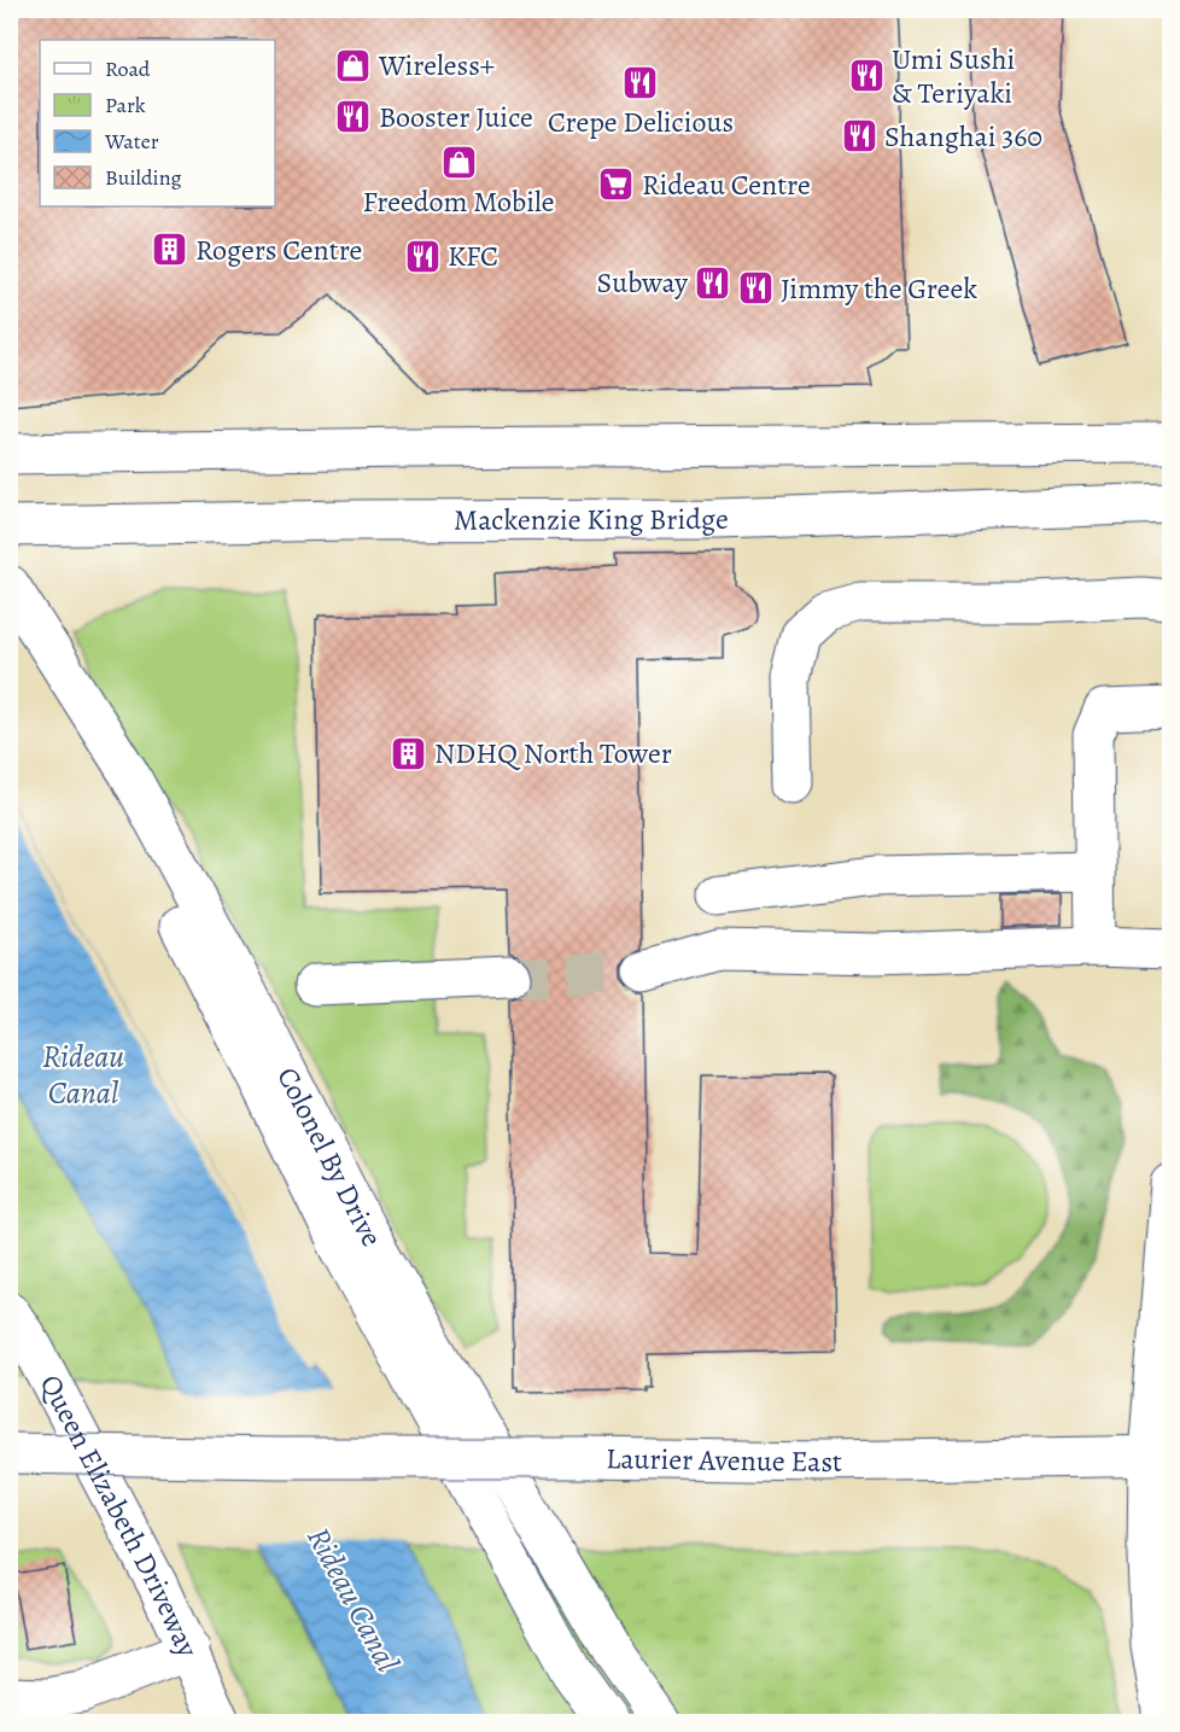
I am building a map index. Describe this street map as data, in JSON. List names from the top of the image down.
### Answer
{
  "streets": {
    "main road": [
      "Mackenzie King Bridge",
      "Colonel By Drive",
      "Laurier Avenue East",
      "Queen Elizabeth Driveway"
    ]
  },
  "water": ["Rideau Canal"],
  "places": {
    "shop": ["Wireless+", "Freedom Mobile"],
    "restaurant": [
      "Umi Sushi & Teriyaki",
      "Crepe Delicious",
      "Booster Juice",
      "Shanghai 360",
      "KFC",
      "Subway",
      "Jimmy the Greek"
    ],
    "supermarket": ["Rideau Centre"],
    "building": ["Rogers Centre", "NDHQ North Tower"]
  },
  "legend": [
    "Road",
    "Park",
    "Water",
    "Building"
  ]
}
